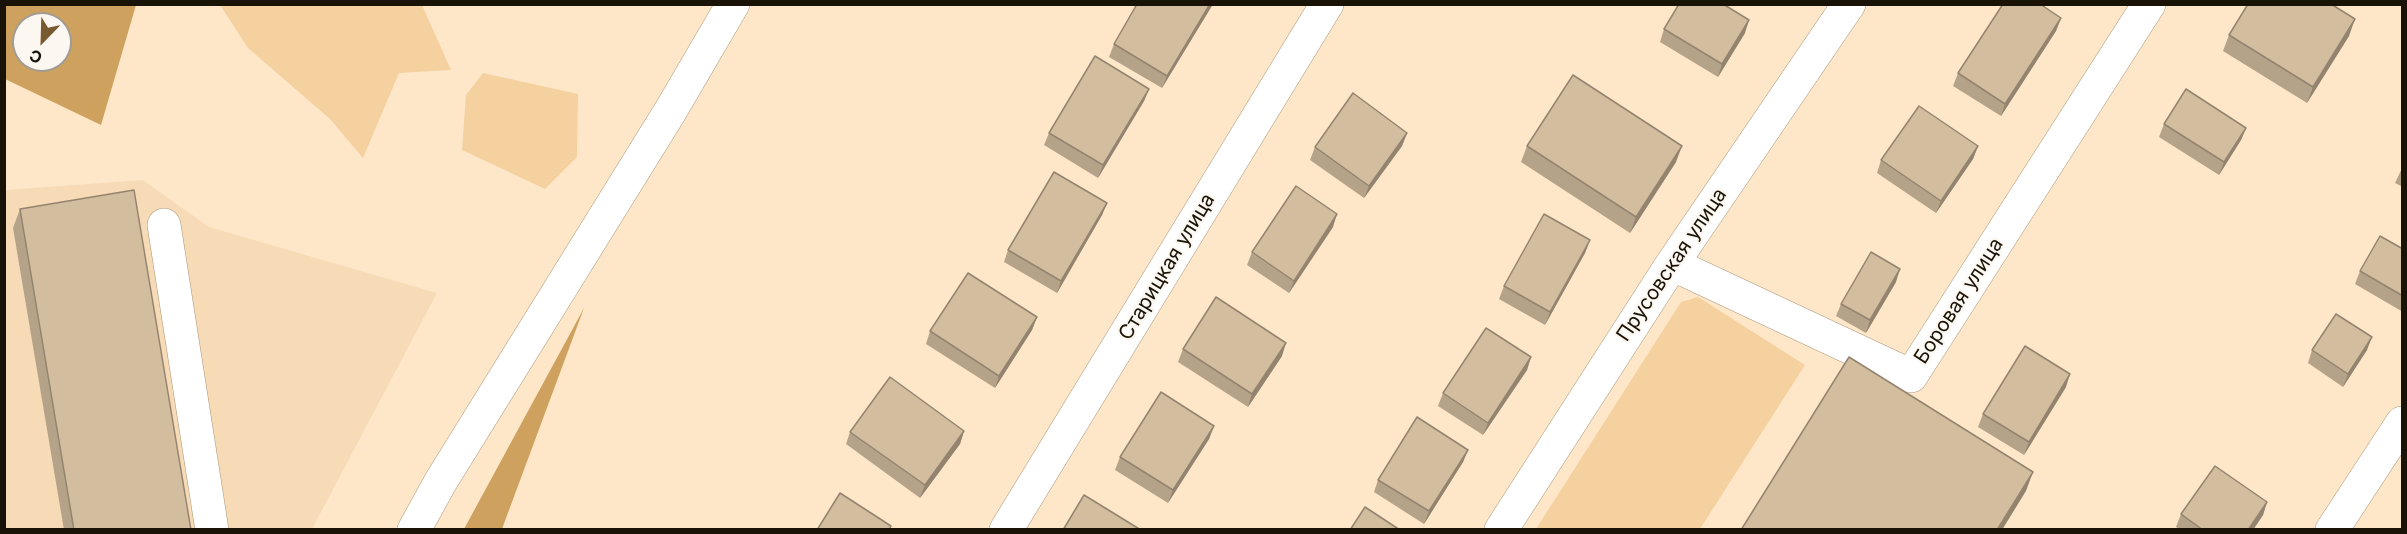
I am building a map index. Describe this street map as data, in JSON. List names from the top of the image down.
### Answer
{
  "streets": {
    "street": ["Прусовская улица", "Старицкая улица", "Боровая улица"]
  },
  "crossings": [
    ["Прусовская улица", "Боровая улица"]
  ],
  "north": "bottom left"
}
